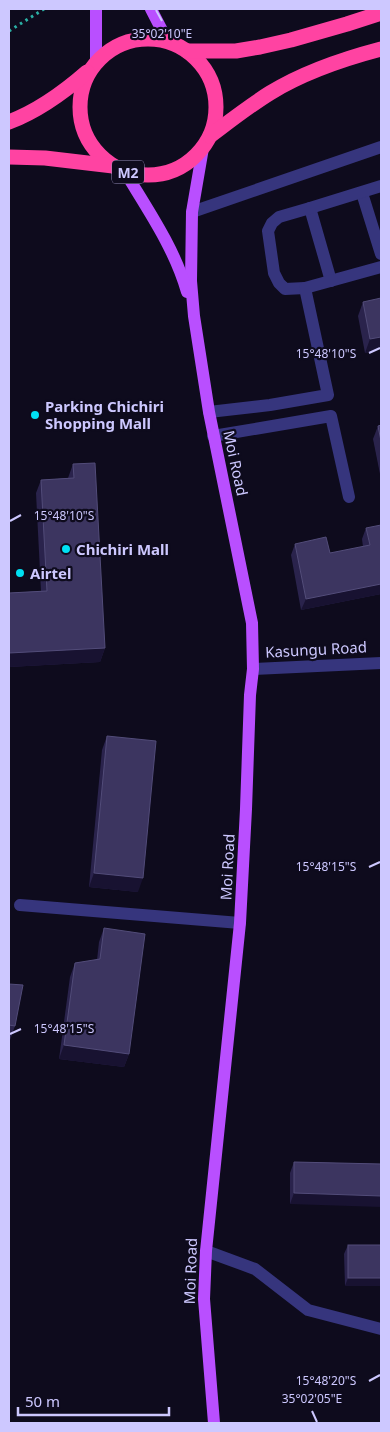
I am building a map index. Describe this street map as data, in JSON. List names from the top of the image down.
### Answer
{
  "streets": {
    "highway": ["M2"],
    "main road": ["Moi Road"],
    "street": ["Kasungu Road"]
  },
  "crossings": [
    ["Moi Road", "Kasungu Road"]
  ],
  "places": ["Parking Chichiri Shopping Mall", "Chichiri Mall", "Airtel"],
  "scale_bar": "50 m",
  "coordinates": [
    "35°02'10\"E",
    "15°48'10\"S",
    "15°48'15\"S",
    "15°48'20\"S",
    "35°02'05\"E"
  ]
}
